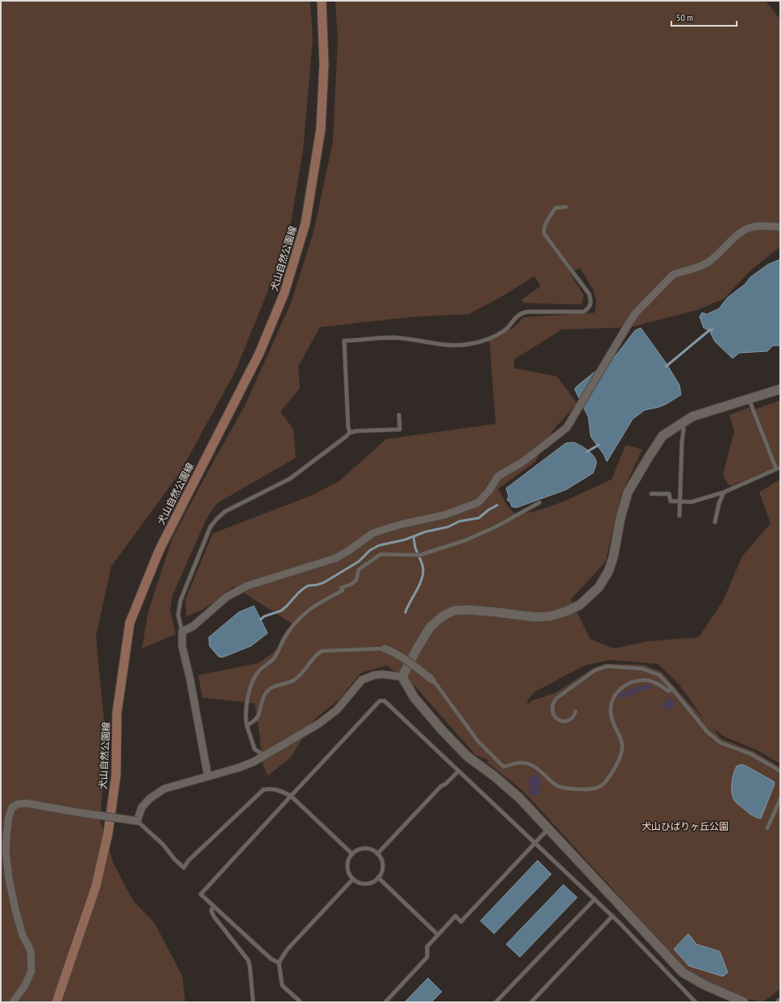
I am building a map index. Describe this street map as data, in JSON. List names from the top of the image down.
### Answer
{
  "streets": {
    "main road": ["犬山自然公園線"]
  },
  "parks": ["犬山ひばりヶ丘公園"],
  "scale_bar": "50 m"
}
